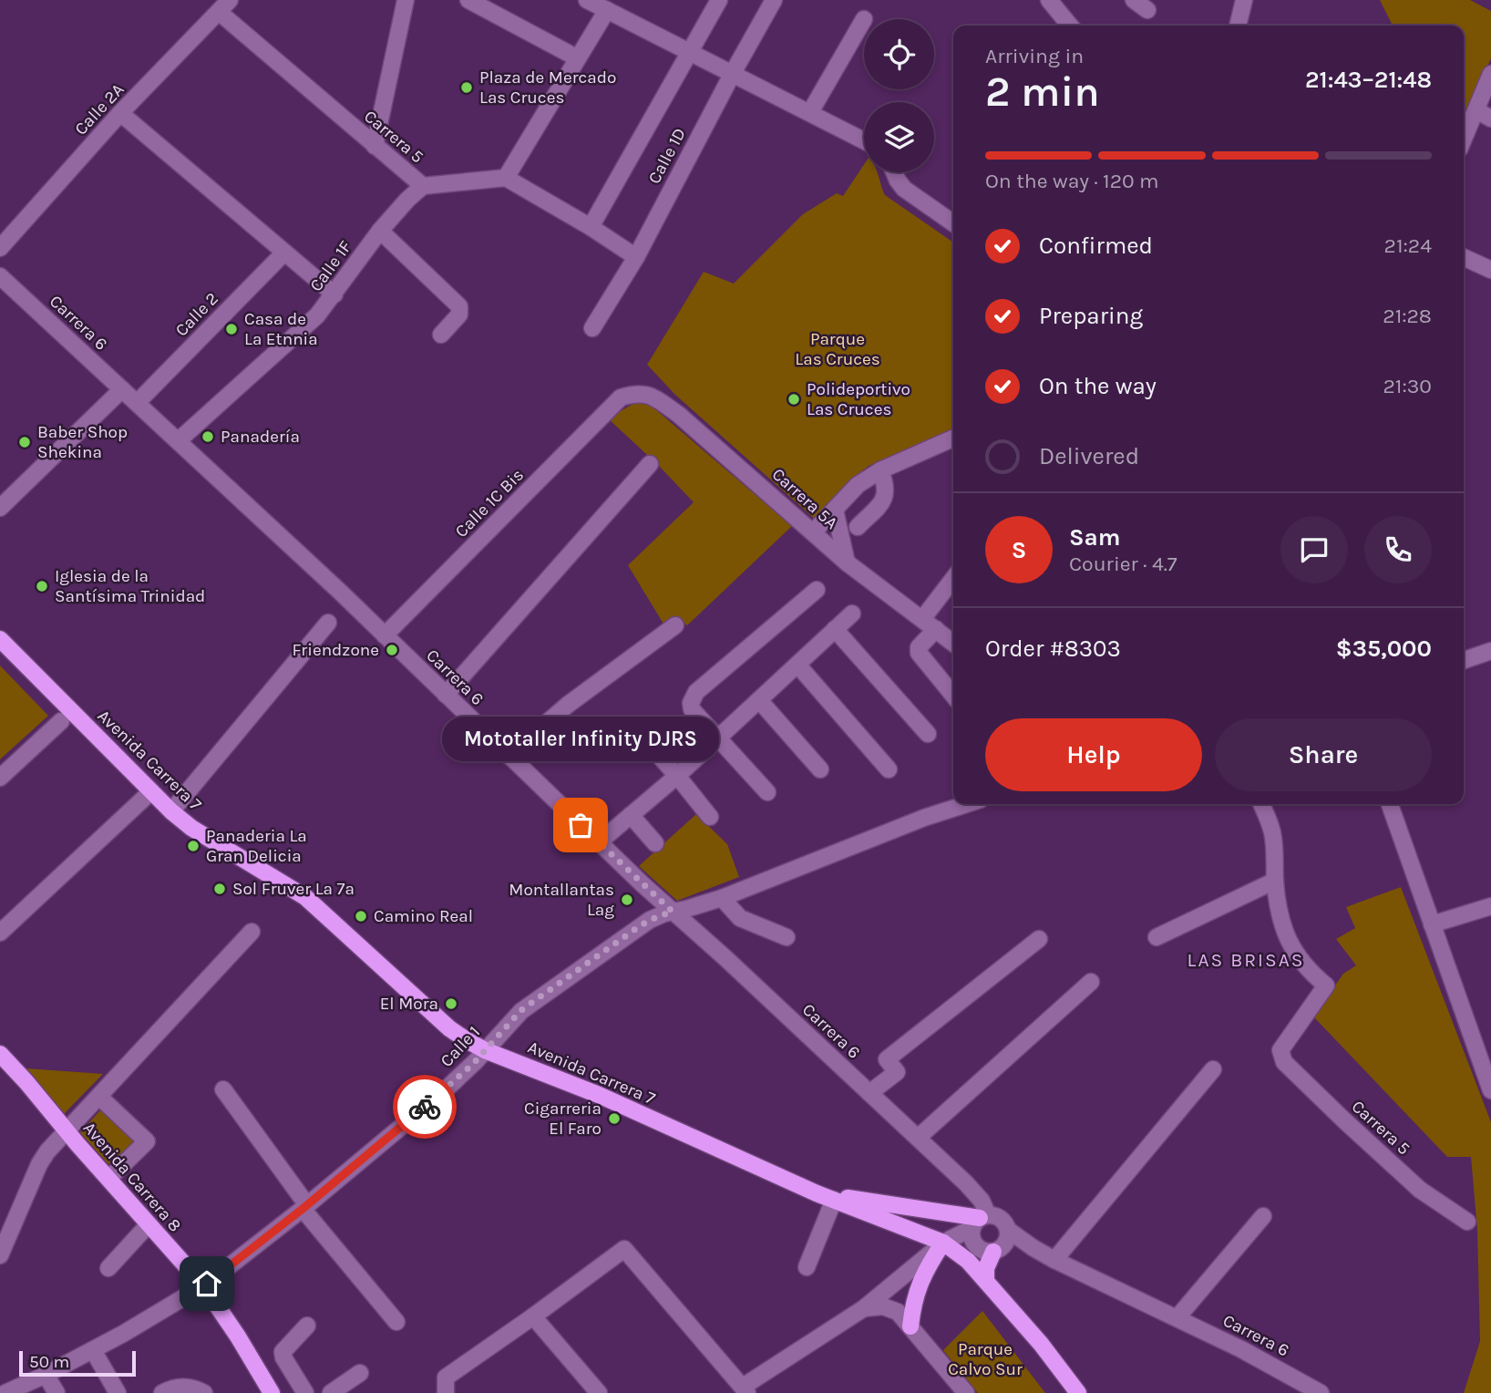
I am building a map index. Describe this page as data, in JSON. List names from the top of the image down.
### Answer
{
  "streets": {
    "main road": ["Avenida Carrera 7", "Avenida Carrera 8"],
    "street": [
      "Calle 2A",
      "Carrera 5",
      "Calle 1D",
      "Calle 1F",
      "Calle 2",
      "Carrera 6",
      "Carrera 5A",
      "Calle 1C Bis",
      "Calle 1"
    ]
  },
  "crossings": [
    ["Calle 2A", "Carrera 5"],
    ["Carrera 5", "Calle 1F"],
    ["Calle 1F", "Carrera 6"],
    ["Calle 2", "Carrera 6"],
    ["Carrera 6", "Calle 1C Bis"],
    ["Carrera 6", "Calle 1"],
    ["Carrera 5A", "Calle 1C Bis"],
    ["Avenida Carrera 7", "Calle 1"],
    ["Calle 1", "Avenida Carrera 8"]
  ],
  "districts": ["LAS BRISAS"],
  "parks": ["Parque Las Cruces", "Parque Calvo Sur"],
  "places": [
    "Plaza de Mercado Las Cruces",
    "Casa de La Etnnia",
    "Polideportivo Las Cruces",
    "Panadería",
    "Baber Shop Shekina",
    "Iglesia de la Santísima Trinidad",
    "Friendzone",
    "Mototaller Infinity DJRS",
    "Panaderia La Gran Delicia",
    "Sol Fruver La 7a",
    "Montallantas Lag",
    "Camino Real",
    "El Mora",
    "Cigarreria El Faro"
  ],
  "scale_bar": "50 m",
  "page": {
    "heading": ["2 min", "Arriving in", "21:43–21:48"],
    "panel": [
      "Sam",
      "Courier · 4.7",
      "Order #8303",
      "$35,000"
    ],
    "bar": "On the way · 120 m",
    "list": [
      ["Confirmed", "21:24"],
      ["Preparing", "21:28"],
      ["On the way", "21:30"],
      "Delivered"
    ],
    "round": "S",
    "buttons": ["Help", "Share"],
    "bubble": "Mototaller Infinity DJRS",
    "scale": "50 m"
  }
}
